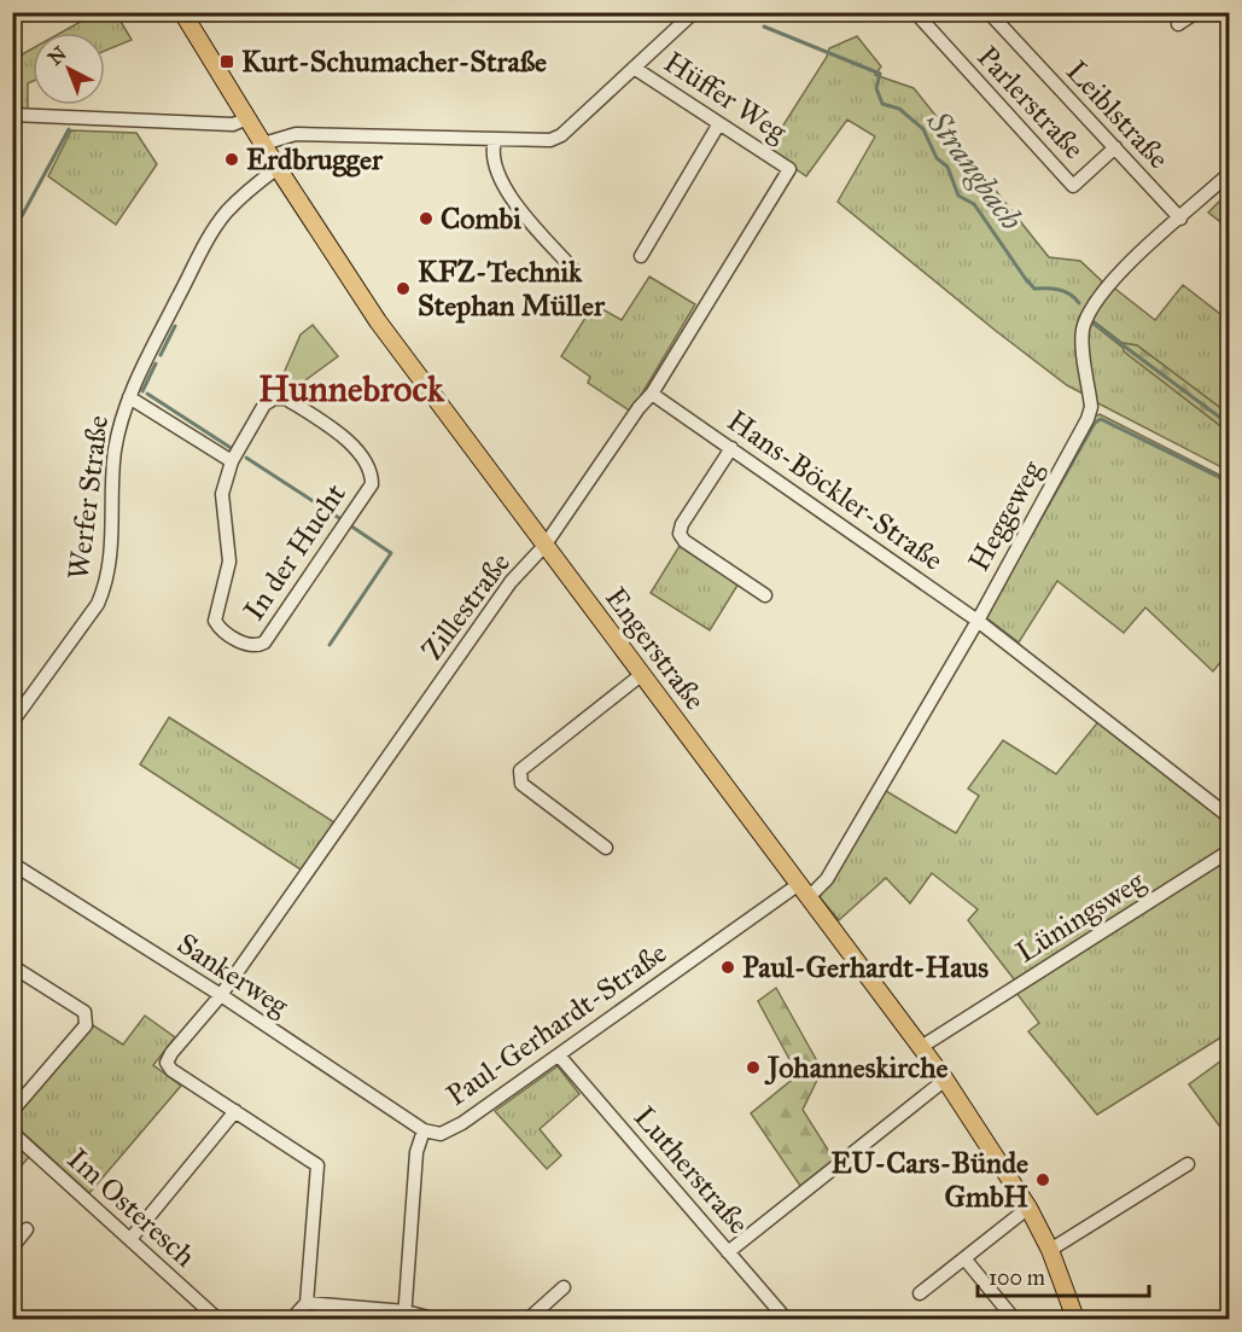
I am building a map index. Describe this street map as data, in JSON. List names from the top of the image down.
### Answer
{
  "streets": {
    "main road": ["Engerstraße"],
    "street": [
      "Hüffer Weg",
      "Parlerstraße",
      "Leiblstraße",
      "Hans-Böckler-Straße",
      "Werfer Straße",
      "Heggeweg",
      "In der Hucht",
      "Zillestraße",
      "Lüningsweg",
      "Sankerweg",
      "Paul-Gerhardt-Straße",
      "Lutherstraße",
      "Im Osteresch"
    ]
  },
  "crossings": [
    ["Hüffer Weg", "Zillestraße"],
    ["Parlerstraße", "Leiblstraße"],
    ["Leiblstraße", "Heggeweg"],
    ["Hans-Böckler-Straße", "Heggeweg"],
    ["Hans-Böckler-Straße", "Zillestraße"],
    ["Werfer Straße", "Engerstraße"],
    ["Heggeweg", "Engerstraße"],
    ["Heggeweg", "Paul-Gerhardt-Straße"],
    ["Zillestraße", "Engerstraße"],
    ["Zillestraße", "Sankerweg"],
    ["Engerstraße", "Lüningsweg"],
    ["Engerstraße", "Paul-Gerhardt-Straße"],
    ["Sankerweg", "Paul-Gerhardt-Straße"],
    ["Paul-Gerhardt-Straße", "Lutherstraße"]
  ],
  "districts": ["Hunnebrock"],
  "water": ["Strangbach"],
  "places": {
    "transit": ["Kurt-Schumacher-Straße"],
    "other": [
      "Erdbrugger",
      "Combi",
      "KFZ-Technik Stephan Müller",
      "Paul-Gerhardt-Haus",
      "Johanneskirche",
      "EU-Cars-Bünde GmbH"
    ]
  },
  "scale_bar": "100 m",
  "north": "top left"
}
